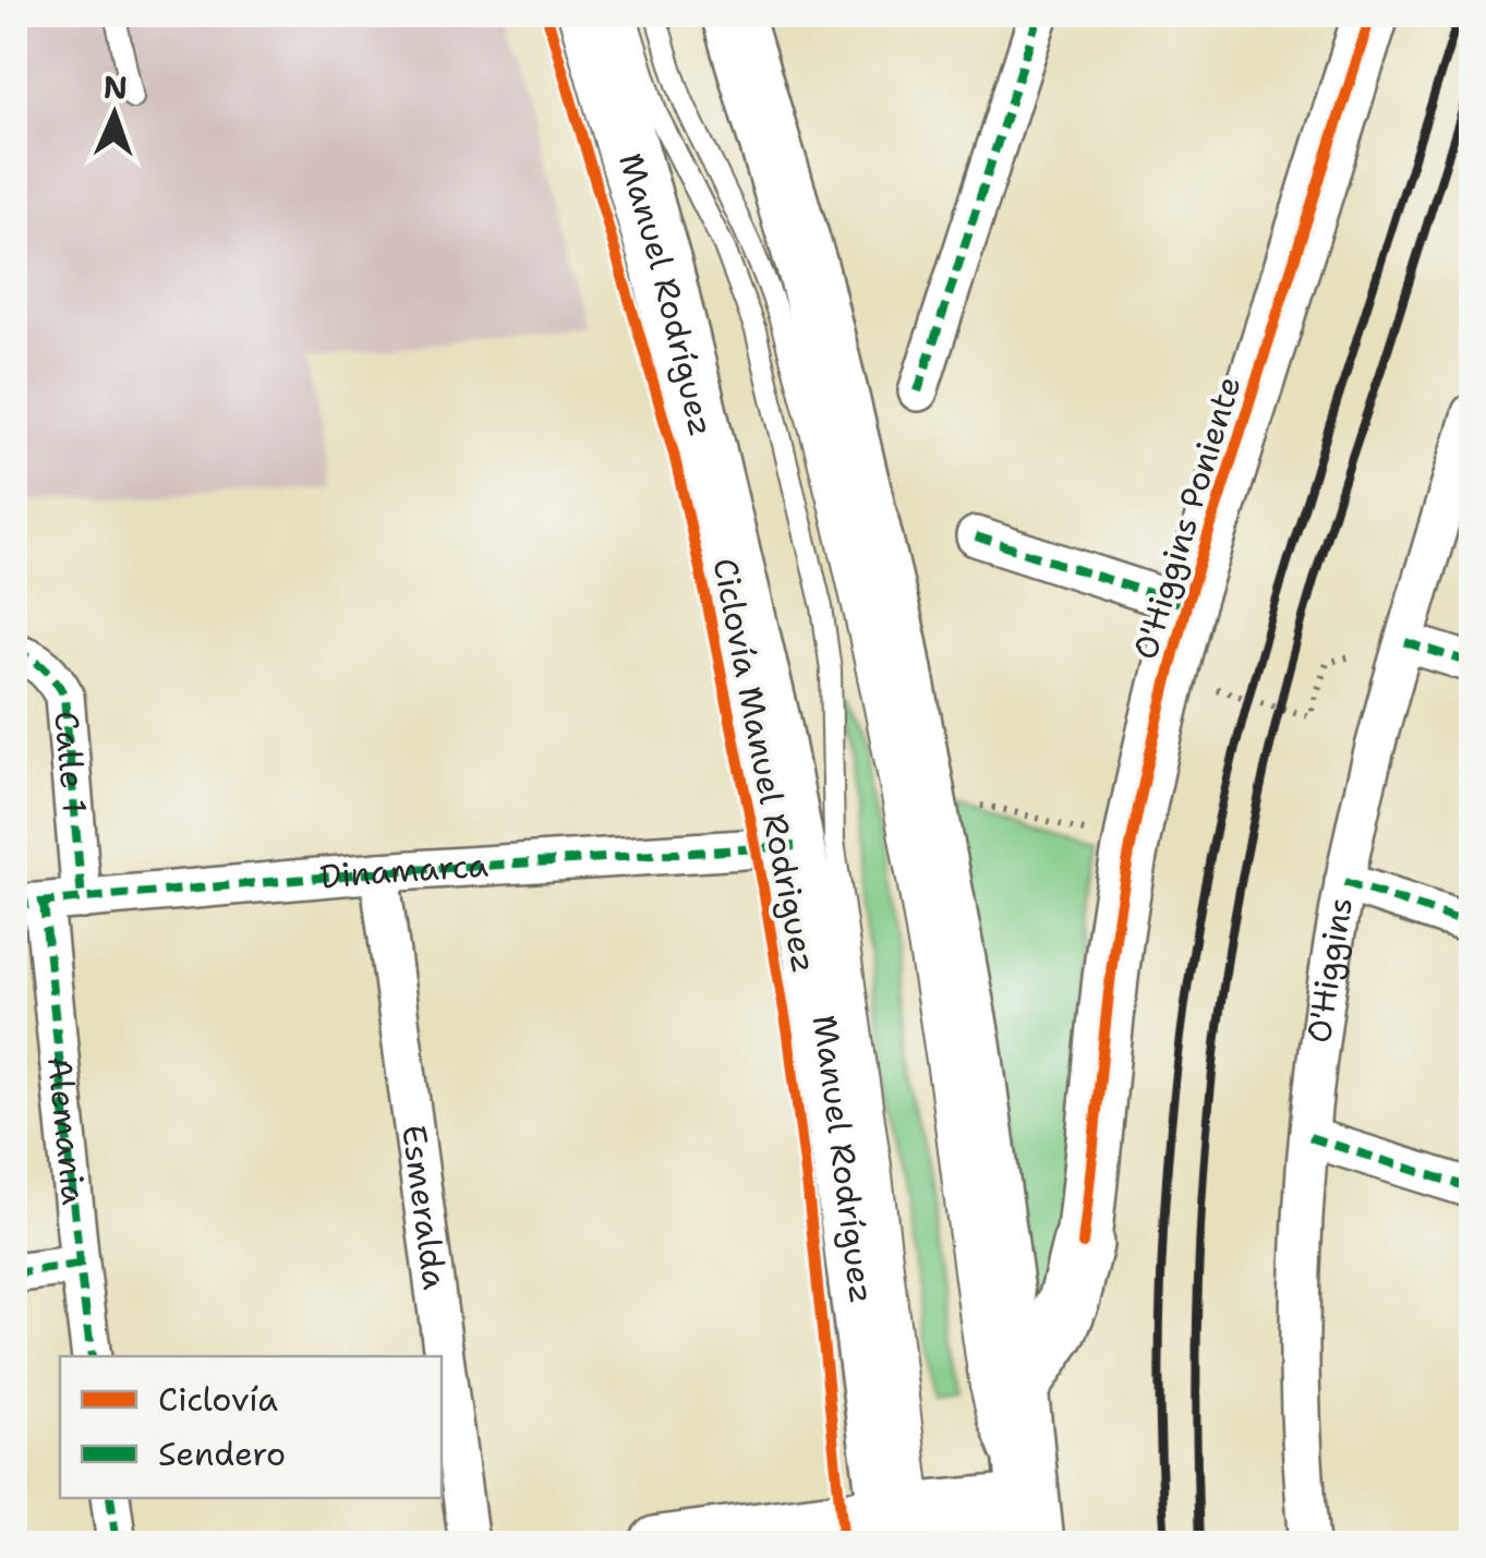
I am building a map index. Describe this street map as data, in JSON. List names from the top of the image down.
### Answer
{
  "streets": {
    "main road": ["Manuel Rodríguez"],
    "street": [
      "O'Higgins Poniente",
      "Calle 1",
      "Dinamarca",
      "O'Higgins",
      "Alemania",
      "Esmeralda"
    ],
    "cycle path": ["Ciclovía Manuel Rodriguez"]
  },
  "crossings": [
    ["Manuel Rodríguez", "Dinamarca"],
    ["Calle 1", "Dinamarca"],
    ["Calle 1", "Alemania"],
    ["Dinamarca", "Alemania"],
    ["Dinamarca", "Esmeralda"]
  ],
  "legend": ["Ciclovía", "Sendero"],
  "north": "top"
}
